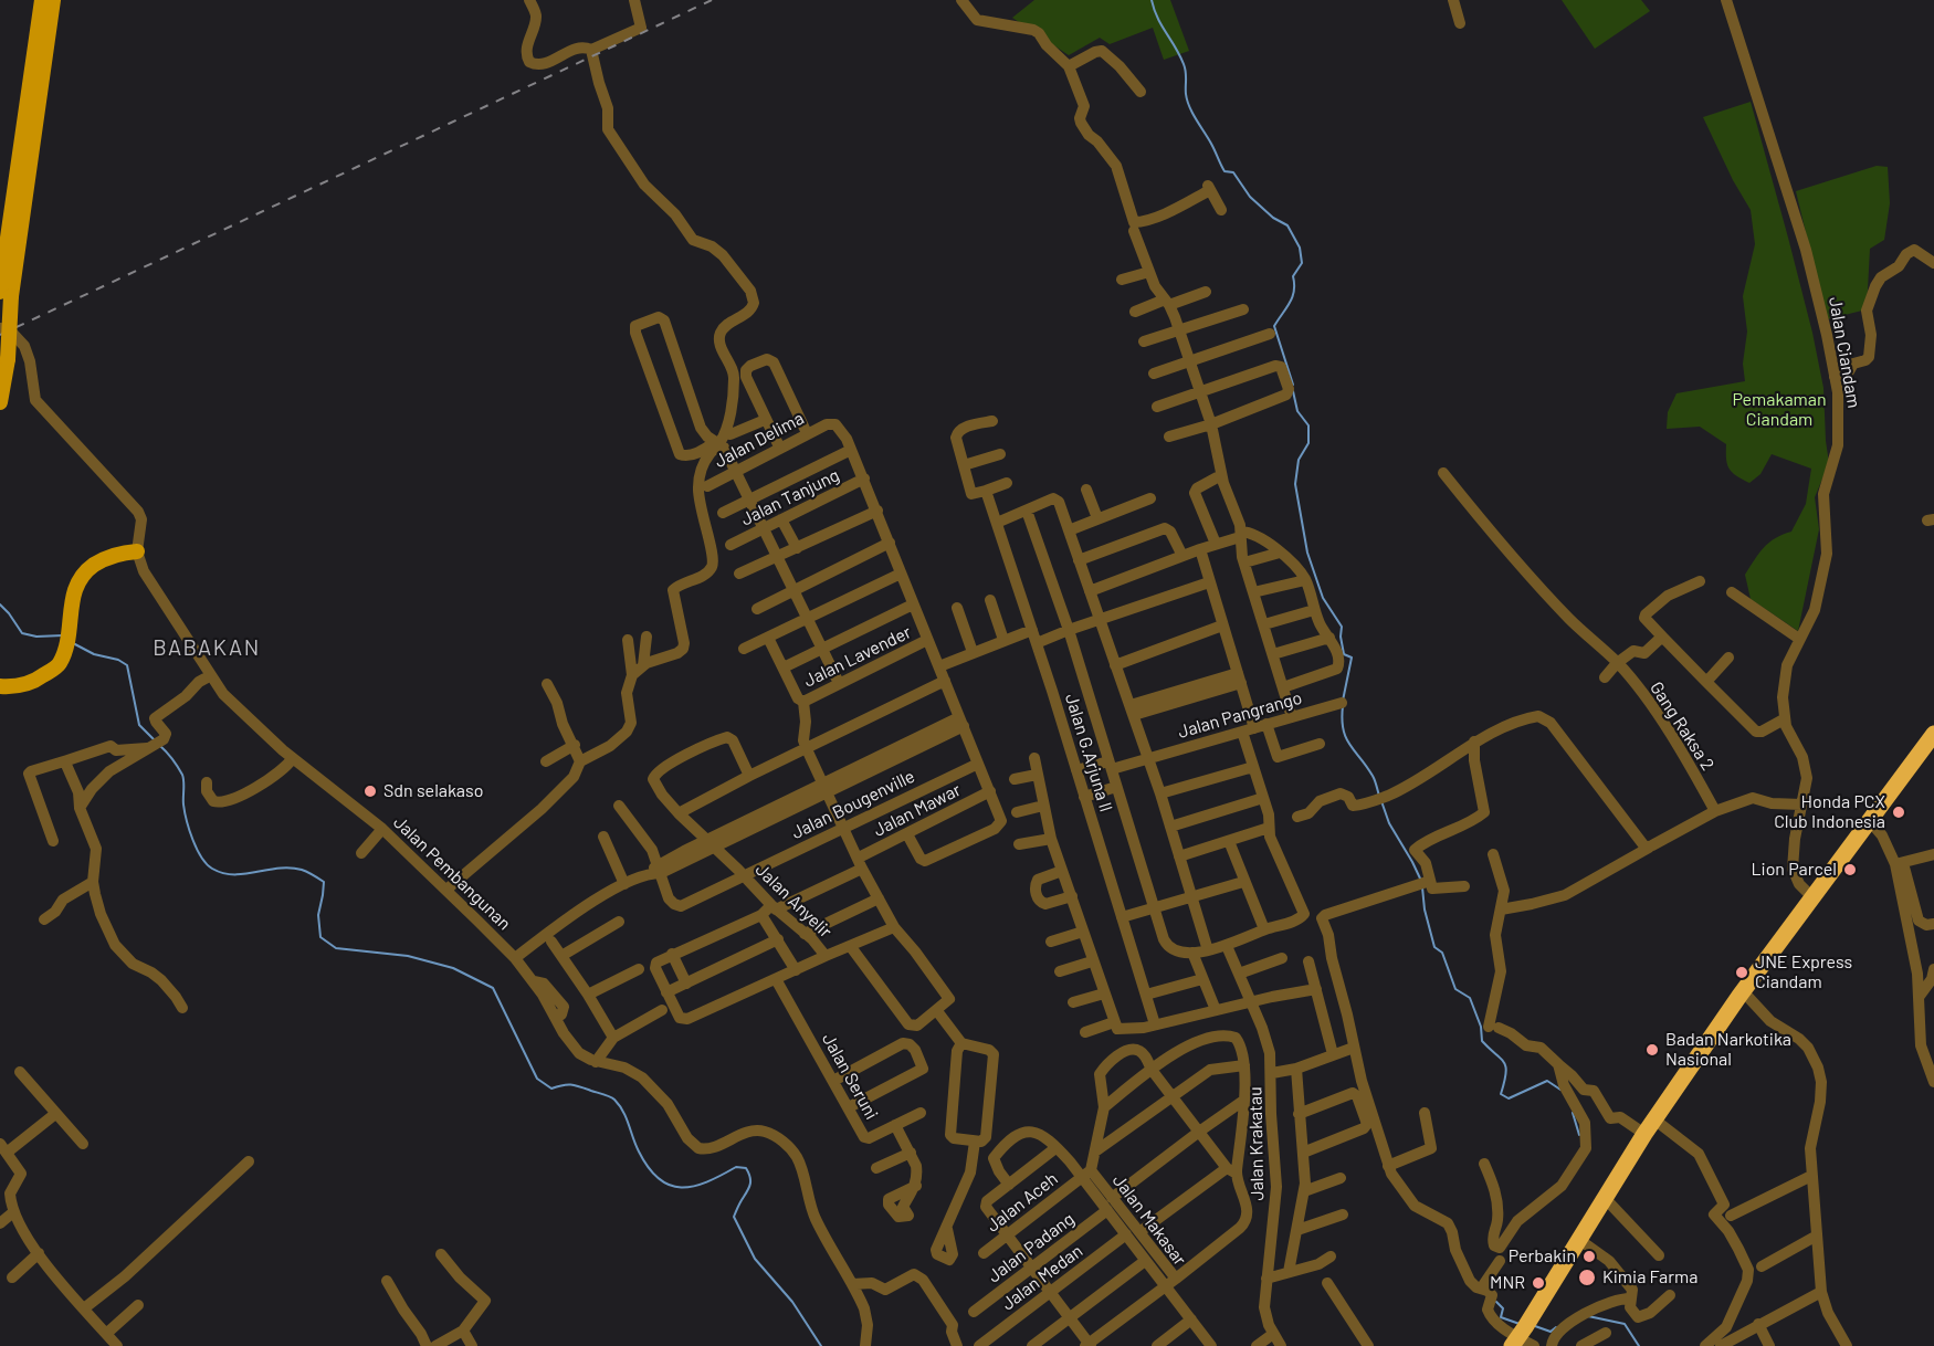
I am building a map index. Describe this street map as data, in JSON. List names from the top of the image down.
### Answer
{
  "streets": {
    "street": [
      "Jalan Ciandam",
      "Jalan Delima",
      "Jalan Tanjung",
      "Jalan Lavender",
      "Jalan Pangrango",
      "Gang Raksa 2",
      "Jalan G.Arjuna ll",
      "Jalan Bougenville",
      "Jalan Mawar",
      "Jalan Pembangunan",
      "Jalan Anyelir",
      "Jalan Seruni",
      "Jalan Krakatau",
      "Jalan Aceh",
      "Jalan Makasar",
      "Jalan Padang",
      "Jalan Medan"
    ]
  },
  "crossings": [
    ["Jalan Pangrango", "Jalan G.Arjuna ll"],
    ["Jalan Bougenville", "Jalan Anyelir"],
    ["Jalan Mawar", "Jalan Anyelir"],
    ["Jalan Aceh", "Jalan Makasar"],
    ["Jalan Makasar", "Jalan Padang"],
    ["Jalan Makasar", "Jalan Medan"]
  ],
  "districts": ["BABAKAN"],
  "parks": ["Pemakaman Ciandam"],
  "places": [
    "Sdn selakaso",
    "Honda PCX Club Indonesia",
    "Lion Parcel",
    "JNE Express Ciandam",
    "Badan Narkotika Nasional",
    "Perbakin",
    "Kimia Farma",
    "MNR"
  ]
}
